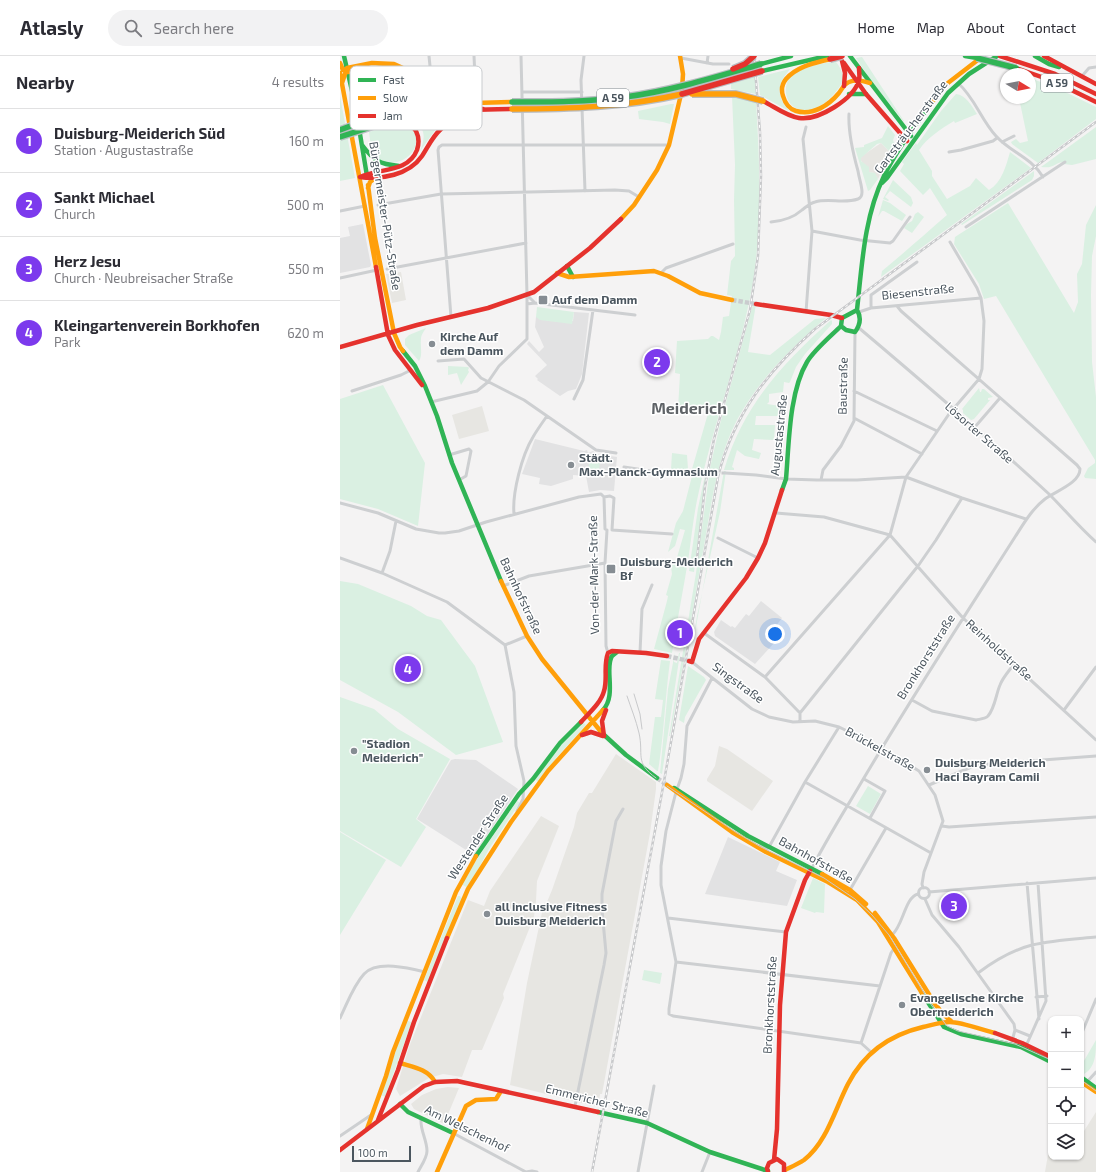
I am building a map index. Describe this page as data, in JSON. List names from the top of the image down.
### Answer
{
  "streets": {
    "main road": [
      "A 59",
      "Gartsträucherstraße",
      "Bürgermeister-Pütz-Straße",
      "Baustraße",
      "Augustastraße",
      "Von-der-Mark-Straße",
      "Bahnhofstraße",
      "Bronkhorststraße",
      "Westender Straße",
      "Emmericher Straße",
      "Am Welschenhof"
    ],
    "street": [
      "Biesenstraße",
      "Lösorter Straße",
      "Reinholdstraße",
      "Singstraße",
      "Brückelstraße"
    ]
  },
  "crossings": [
    ["A 59", "Gartsträucherstraße"],
    ["Gartsträucherstraße", "Baustraße"],
    ["Bürgermeister-Pütz-Straße", "Bahnhofstraße"],
    ["Biesenstraße", "Baustraße"],
    ["Biesenstraße", "Lösorter Straße"],
    ["Biesenstraße", "Augustastraße"],
    ["Baustraße", "Lösorter Straße"],
    ["Baustraße", "Augustastraße"],
    ["Lösorter Straße", "Augustastraße"],
    ["Lösorter Straße", "Bronkhorststraße"],
    ["Augustastraße", "Singstraße"],
    ["Von-der-Mark-Straße", "Bahnhofstraße"],
    ["Von-der-Mark-Straße", "Westender Straße"],
    ["Bahnhofstraße", "Bronkhorststraße"],
    ["Bahnhofstraße", "Westender Straße"],
    ["Reinholdstraße", "Bronkhorststraße"],
    ["Bronkhorststraße", "Brückelstraße"],
    ["Singstraße", "Brückelstraße"],
    ["Westender Straße", "Emmericher Straße"],
    ["Emmericher Straße", "Am Welschenhof"]
  ],
  "districts": ["Meiderich"],
  "places": {
    "transit": ["Auf dem Damm", "Duisburg-Meiderich Bf"],
    "other": [
      "Kirche Auf dem Damm",
      "Städt. Max-Planck-Gymnasium",
      "\"Stadion Meiderich\"",
      "Duisburg Meiderich Haci Bayram Camii",
      "all inclusive Fitness Duisburg Meiderich",
      "Evangelische Kirche Obermeiderich"
    ]
  },
  "legend": ["Fast", "Slow", "Jam"],
  "scale_bar": "100 m",
  "north": "right",
  "page": {
    "header": "Atlasly",
    "search": "Search here",
    "nav": [
      "Home",
      "Map",
      "About",
      "Contact"
    ],
    "heading": ["Nearby", "4 results"],
    "list": [
      {
        "mark": "1",
        "name": "Duisburg-Meiderich Süd",
        "note": "Station · Augustastraße",
        "value": "160 m"
      },
      {
        "mark": "2",
        "name": "Sankt Michael",
        "note": "Church",
        "value": "500 m"
      },
      {
        "mark": "3",
        "name": "Herz Jesu",
        "note": "Church · Neubreisacher Straße",
        "value": "550 m"
      },
      {
        "mark": "4",
        "name": "Kleingartenverein Borkhofen",
        "note": "Park",
        "value": "620 m"
      }
    ],
    "pins": [
      "2",
      "1",
      "4",
      "3"
    ],
    "map_buttons": ["+", "−"],
    "scale": "100 m"
  }
}
